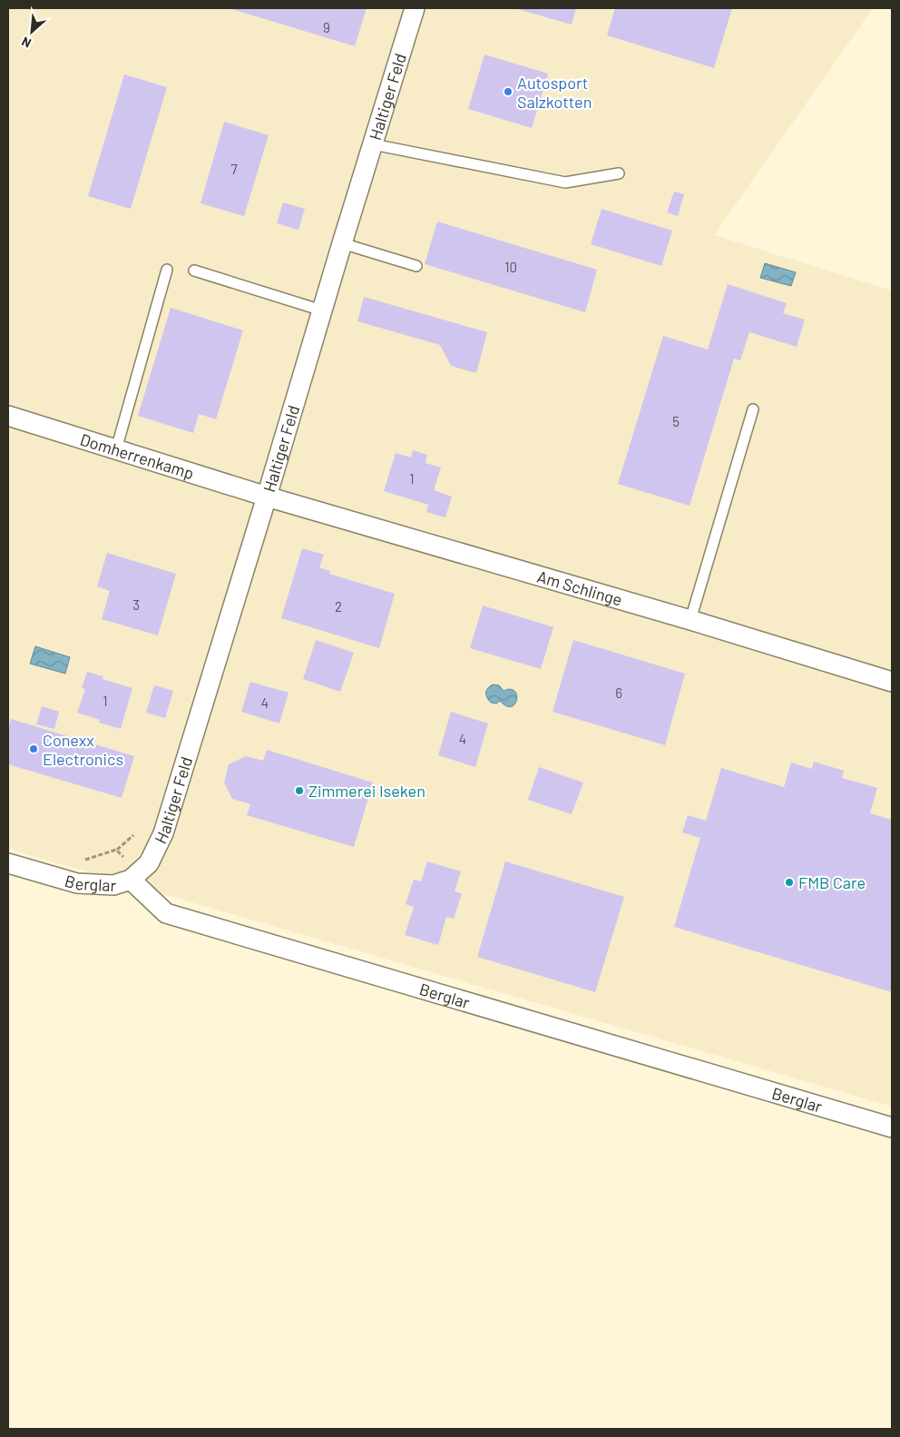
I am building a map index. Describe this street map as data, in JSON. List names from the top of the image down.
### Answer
{
  "streets": {
    "street": [
      "Haltiger Feld",
      "Domherrenkamp",
      "Am Schlinge",
      "Berglar"
    ]
  },
  "crossings": [
    ["Haltiger Feld", "Domherrenkamp"],
    ["Haltiger Feld", "Am Schlinge"],
    ["Haltiger Feld", "Berglar"],
    ["Domherrenkamp", "Am Schlinge"]
  ],
  "places": [
    "Autosport Salzkotten",
    "Conexx Electronics",
    "Zimmerei Iseken",
    "FMB Care"
  ],
  "house_numbers": [
    "9",
    "7",
    "10",
    "5",
    "1",
    "3",
    "2",
    "6",
    "1",
    "4",
    "4"
  ],
  "north": "bottom left"
}
